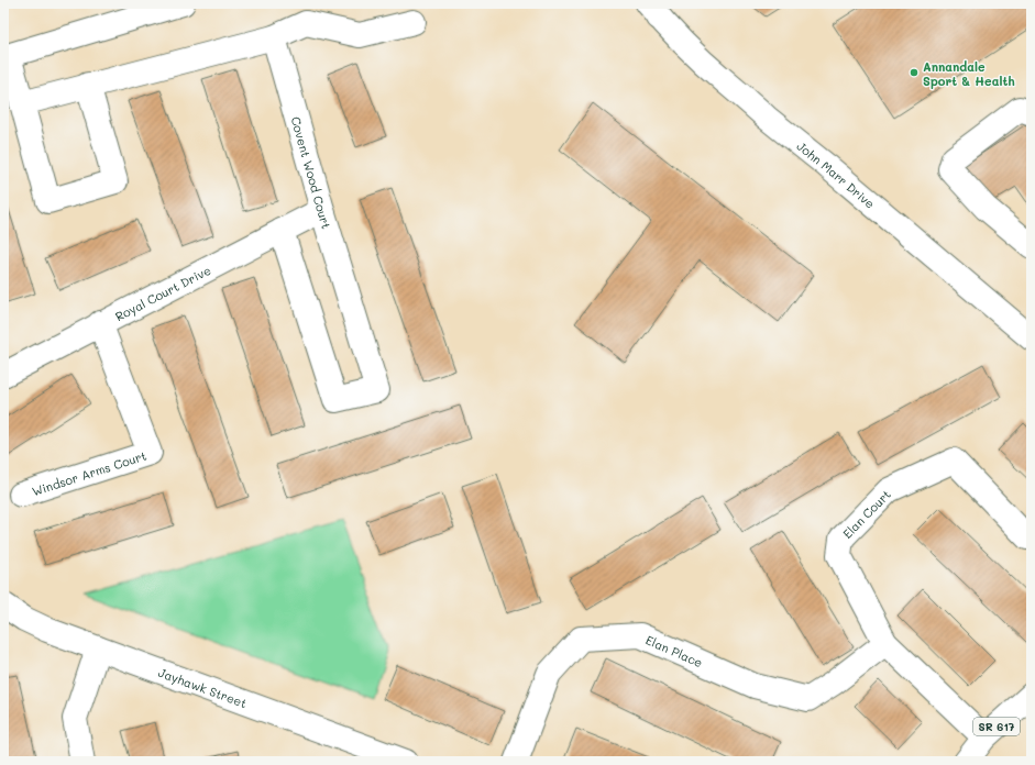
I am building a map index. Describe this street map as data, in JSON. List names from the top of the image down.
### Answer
{
  "streets": {
    "street": [
      "Covent Wood Court",
      "John Marr Drive",
      "Royal Court Drive",
      "Windsor Arms Court",
      "Elan Court",
      "Elan Place",
      "Jayhawk Street",
      "SR 617"
    ]
  },
  "crossings": [
    ["Covent Wood Court", "Royal Court Drive"],
    ["Royal Court Drive", "Windsor Arms Court"],
    ["Elan Court", "Elan Place"],
    ["Elan Court", "SR 617"]
  ],
  "places": ["Annandale Sport & Health"]
}
